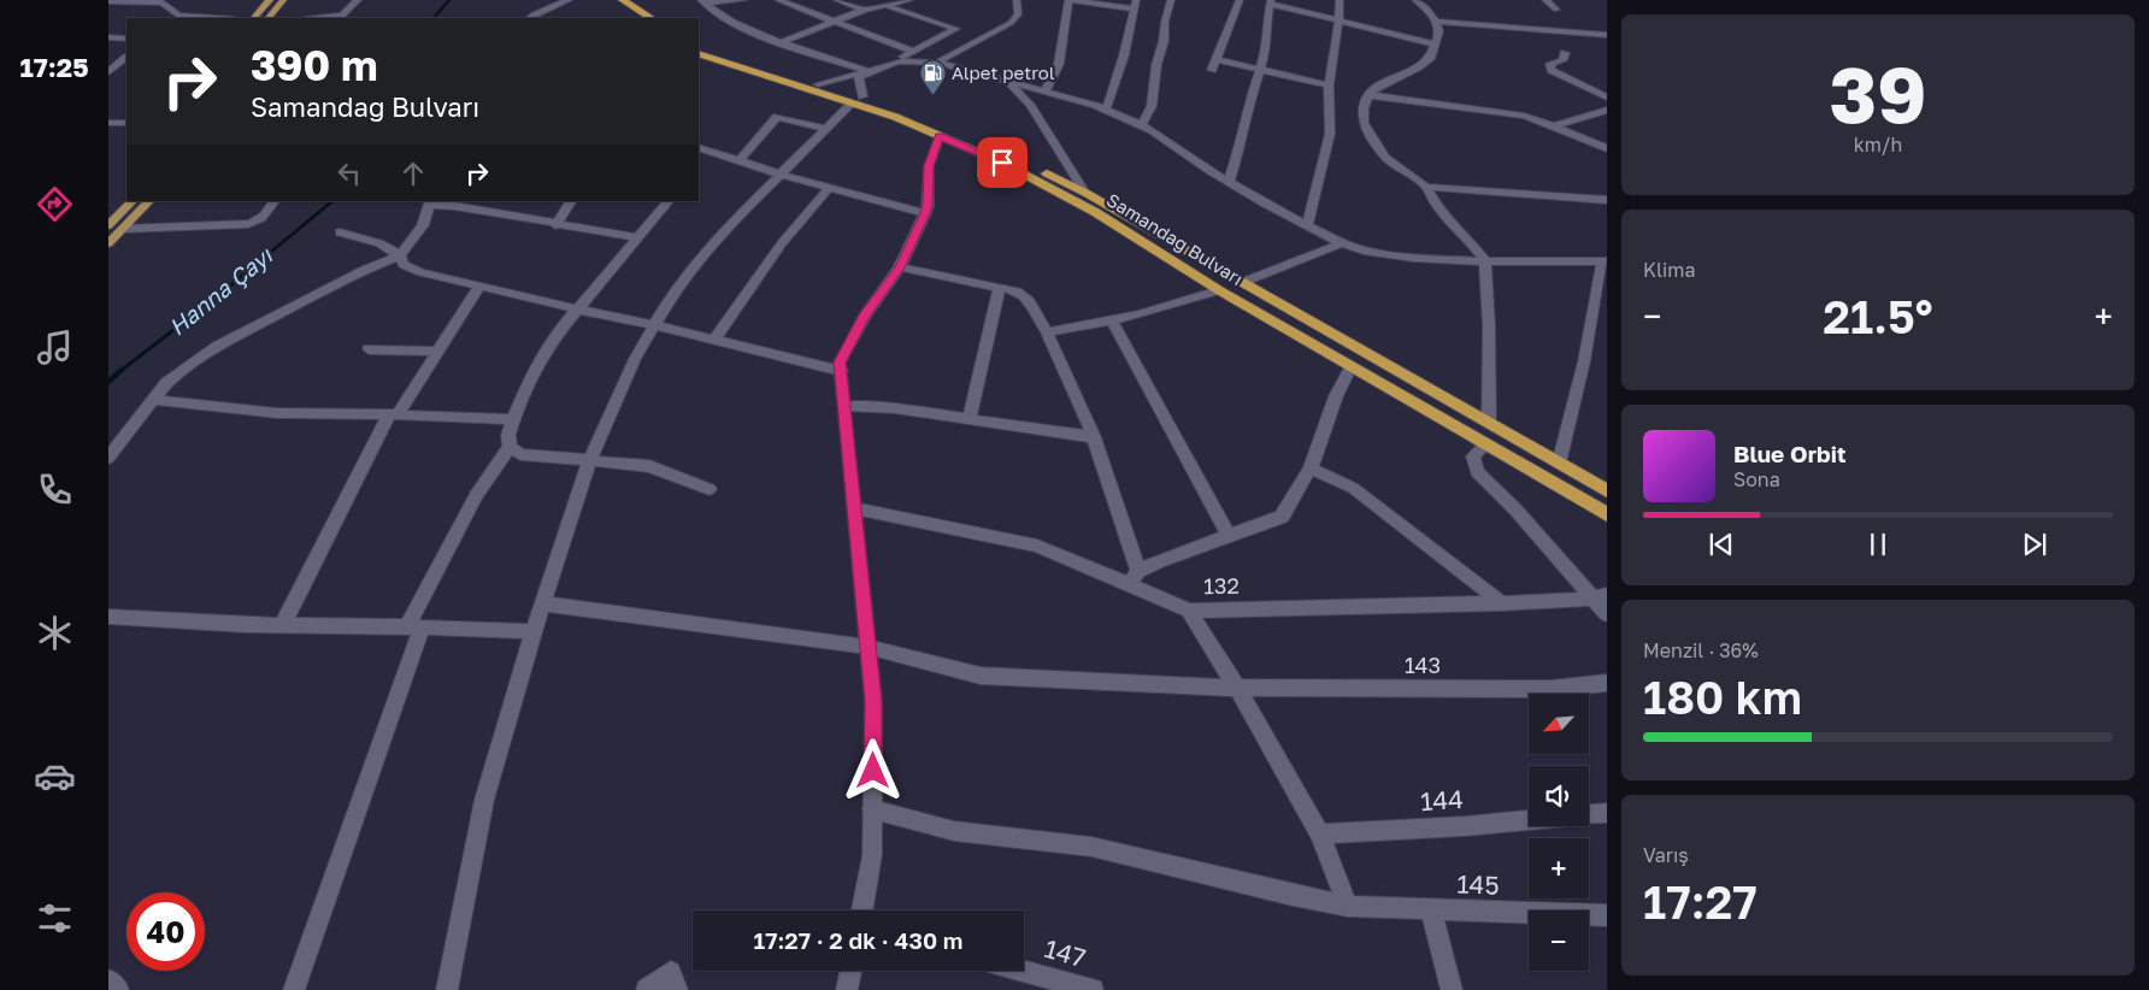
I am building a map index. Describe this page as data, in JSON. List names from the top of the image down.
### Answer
{
  "streets": {
    "highway": ["Samandağ Bulvarı"],
    "street": [
      "132",
      "143",
      "144",
      "145",
      "147"
    ]
  },
  "water": ["Hanna Çayı"],
  "places": {
    "fuel station": ["Alpet petrol"]
  },
  "north": "bottom left",
  "page": {
    "tabs": "17:25",
    "tile": [
      ["39", "km/h"],
      "Klima",
      ["Menzil · 36%", "180 km"],
      ["Varış", "17:27"]
    ],
    "turn": ["390 m", "Samandağ Bulvarı"],
    "heat": ["−", "21.5°", "+"],
    "song": ["Blue Orbit", "Sona"],
    "map_buttons": ["+", "−"],
    "limit": "40",
    "trip": "17:27 · 2 dk · 430 m"
  }
}
